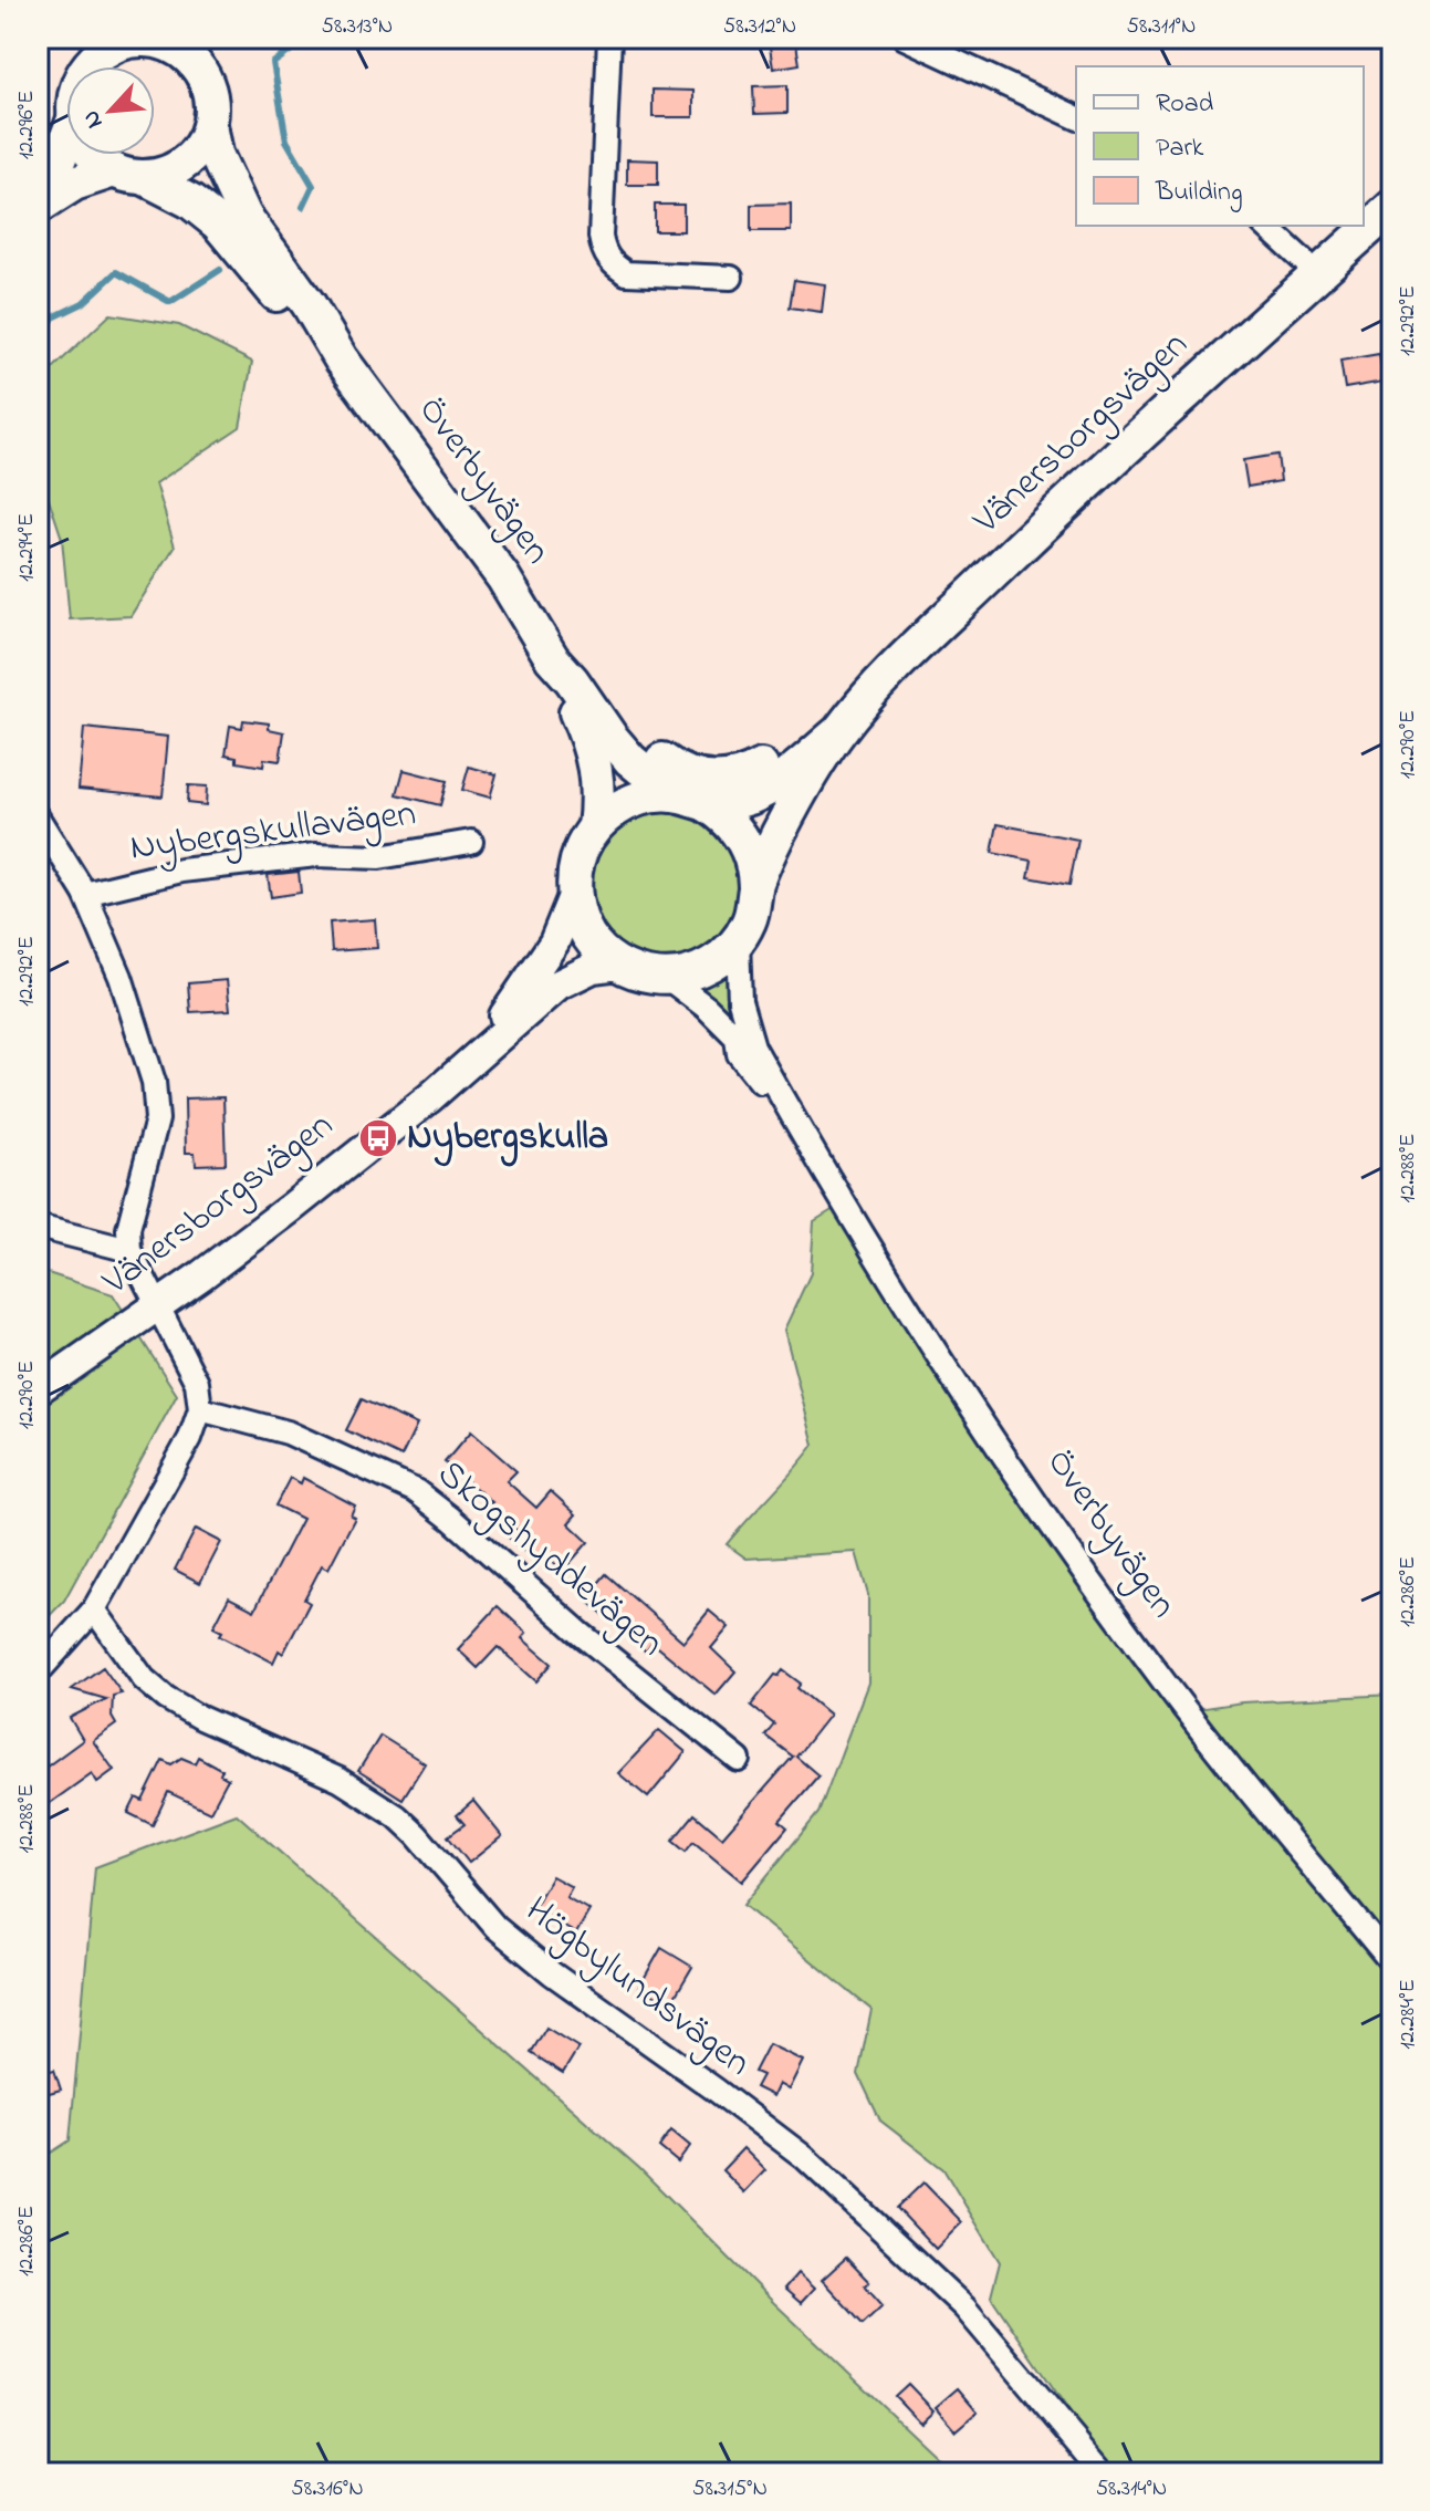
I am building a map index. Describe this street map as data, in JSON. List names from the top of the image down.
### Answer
{
  "streets": {
    "main road": ["Vänersborgsvägen", "Överbyvägen"],
    "street": ["Nybergskullavägen", "Skogshyddevägen", "Högbylundsvägen"]
  },
  "crossings": [
    ["Vänersborgsvägen", "Överbyvägen"]
  ],
  "places": {
    "bus stop": ["Nybergskulla"]
  },
  "legend": ["Road", "Park", "Building"],
  "north": "bottom left",
  "coordinates": [
    "58.313°N",
    "58.312°N",
    "58.311°N",
    "12.296°E",
    "12.292°E",
    "12.294°E",
    "12.290°E",
    "12.288°E",
    "12.286°E",
    "12.284°E",
    "58.316°N",
    "58.315°N",
    "58.314°N"
  ]
}
